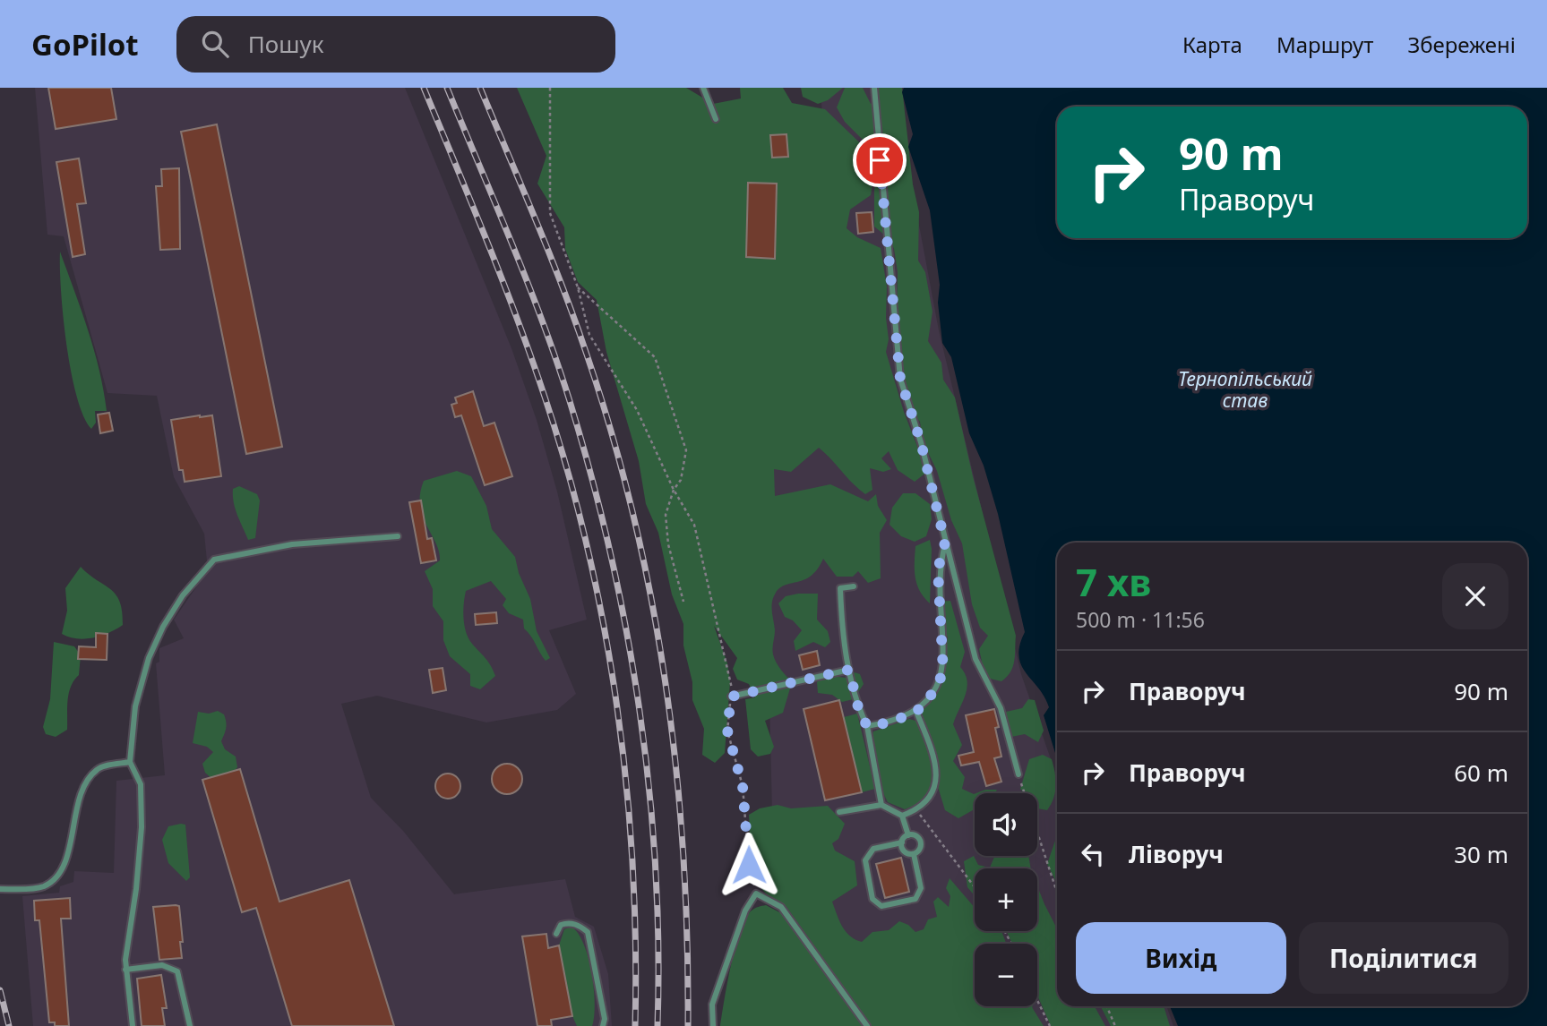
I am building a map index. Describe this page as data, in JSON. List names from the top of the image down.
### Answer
{
  "water": ["Тернопільський став"],
  "page": {
    "header": "GoPilot",
    "search": "Пошук",
    "nav": ["Карта", "Маршрут", "Збережені"],
    "turn": ["90 m", "Праворуч"],
    "heading": ["7 хв", "500 m · 11:56"],
    "list": [
      {
        "name": "Праворуч",
        "value": "90 m"
      },
      {
        "name": "Праворуч",
        "value": "60 m"
      },
      {
        "name": "Ліворуч",
        "value": "30 m"
      }
    ],
    "map_buttons": ["+", "−"],
    "buttons": ["Вихід", "Поділитися"]
  }
}
